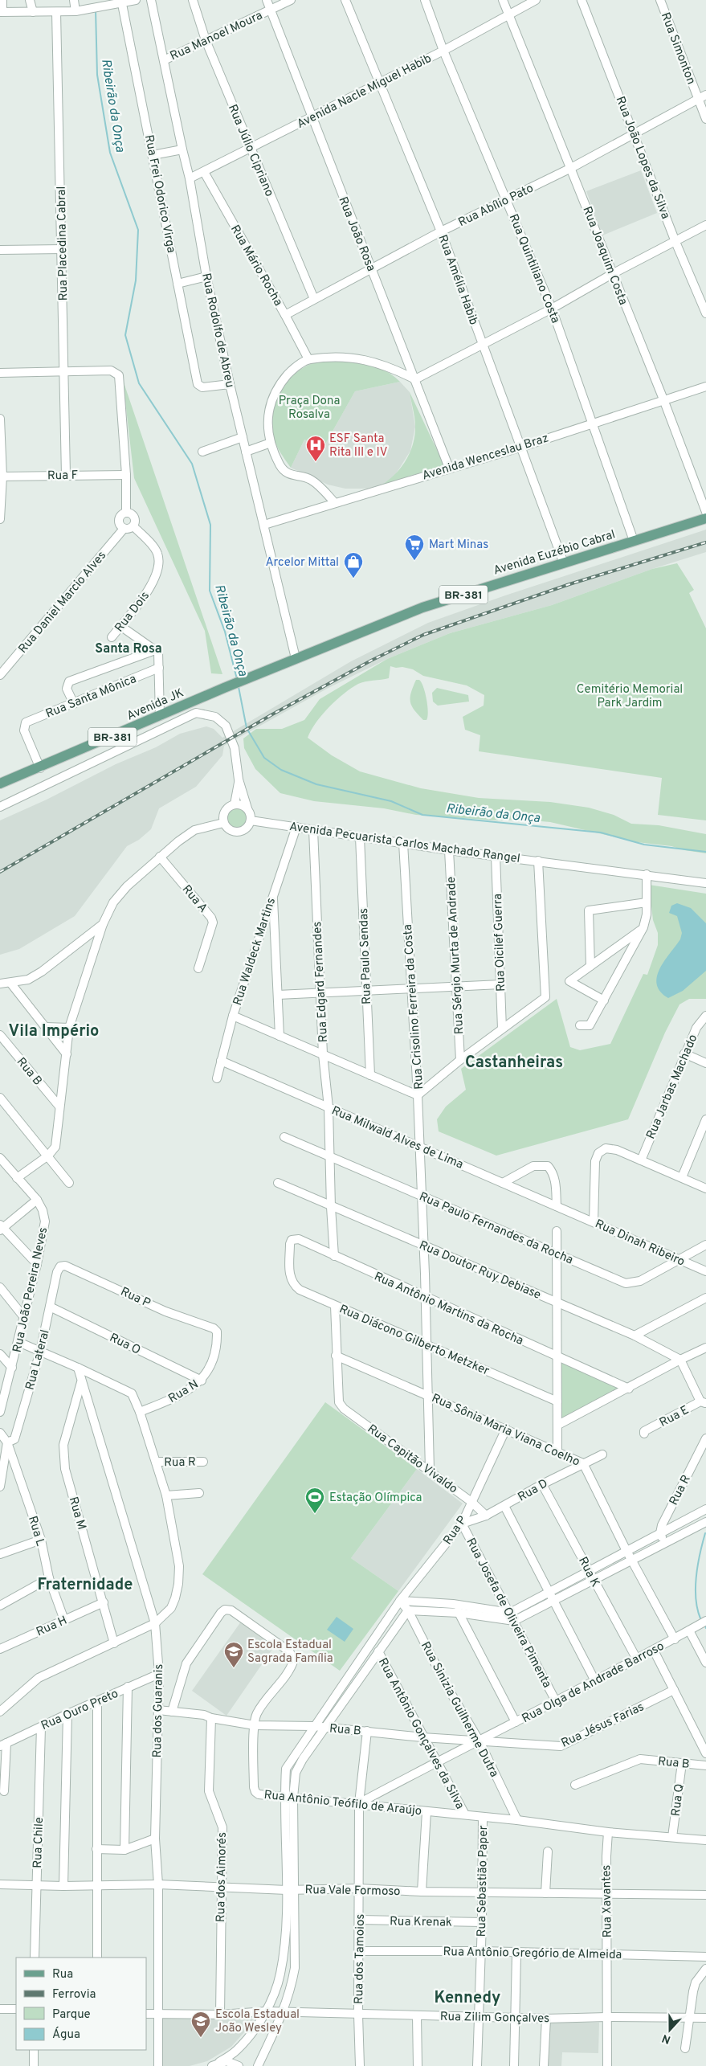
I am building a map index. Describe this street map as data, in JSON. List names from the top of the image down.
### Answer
{
  "streets": {
    "main road": ["Avenida Euzébio Cabral", "BR-381", "Avenida JK"],
    "street": [
      "Rua Manoel Moura",
      "Rua Simonton",
      "Avenida Nacle Miguel Habib",
      "Rua Júlio Cipriano",
      "Rua João Lopes da Silva",
      "Rua Frei Odorico Virga",
      "Rua Abílio Pato",
      "Rua João Rosa",
      "Rua Placedina Cabral",
      "Rua Joaquim Costa",
      "Rua Mário Rocha",
      "Rua Quintiliano Costa",
      "Rua Amélia Habib",
      "Rua Rodolfo de Abreu",
      "Avenida Wenceslau Braz",
      "Rua F",
      "Rua Daniel Marcio Alves",
      "Rua Dois",
      "Rua Santa Mônica",
      "Avenida Pecuarista Carlos Machado Rangel",
      "Rua A",
      "Rua Oicilef Guerra",
      "Rua Waldeck Martins",
      "Rua Sérgio Murta de Andrade",
      "Rua Paulo Sendas",
      "Rua Edgard Fernandes",
      "Rua Crisolino Ferreira da Costa",
      "Rua B",
      "Rua Jarbas Machado",
      "Rua Milwald Alves de Lima",
      "Rua Paulo Fernandes da Rocha",
      "Rua Dinah Ribeiro",
      "Rua Doutor Ruy Debiase",
      "Rua João Pereira Neves",
      "Rua P",
      "Rua Antônio Martins da Rocha",
      "Rua Diácono Gilberto Metzker",
      "Rua O",
      "Rua Lateral",
      "Rua N",
      "Rua E",
      "Rua Sônia Maria Viana Coelho",
      "Rua Capitão Vivaldo",
      "Rua R",
      "Rua D",
      "Rua M",
      "Rua L",
      "Rua K",
      "Rua Josefa de Oliveira Pimenta",
      "Rua H",
      "Rua Olga de Andrade Barroso",
      "Rua Ouro Preto",
      "Rua Sinizia Guilherme Dutra",
      "Rua dos Guaranis",
      "Rua Jésus Farias",
      "Rua Antônio Gonçalves da Silva",
      "Rua Q",
      "Rua Antônio Teófilo de Araújo",
      "Rua Chile",
      "Rua dos Aimorés",
      "Rua Sebastião Paper",
      "Rua Vale Formoso",
      "Rua Xavantes",
      "Rua Krenak",
      "Rua Antônio Gregório de Almeida",
      "Rua dos Tamoios",
      "Rua Zilim Gonçalves"
    ]
  },
  "crossings": [
    ["Rua Manoel Moura", "Rua Júlio Cipriano"],
    ["Rua Manoel Moura", "Rua João Rosa"],
    ["Rua Manoel Moura", "Rua Rodolfo de Abreu"],
    ["Rua Simonton", "Rua Abílio Pato"],
    ["Avenida Nacle Miguel Habib", "Rua Júlio Cipriano"],
    ["Avenida Nacle Miguel Habib", "Rua João Rosa"],
    ["Avenida Nacle Miguel Habib", "Rua Joaquim Costa"],
    ["Avenida Nacle Miguel Habib", "Rua Mário Rocha"],
    ["Avenida Nacle Miguel Habib", "Rua Quintiliano Costa"],
    ["Avenida Nacle Miguel Habib", "Rua Amélia Habib"],
    ["Avenida Nacle Miguel Habib", "Rua Rodolfo de Abreu"],
    ["Rua Júlio Cipriano", "Rua Abílio Pato"],
    ["Rua João Lopes da Silva", "Rua Abílio Pato"],
    ["Rua Frei Odorico Virga", "Rua Rodolfo de Abreu"],
    ["Rua Abílio Pato", "Rua João Rosa"],
    ["Rua Abílio Pato", "Rua Joaquim Costa"],
    ["Rua Abílio Pato", "Rua Mário Rocha"],
    ["Rua Abílio Pato", "Rua Quintiliano Costa"],
    ["Rua Abílio Pato", "Rua Amélia Habib"],
    ["Rua João Rosa", "Avenida Wenceslau Braz"],
    ["Rua Placedina Cabral", "Rua F"],
    ["Rua Joaquim Costa", "Avenida Wenceslau Braz"],
    ["Rua Quintiliano Costa", "Avenida Wenceslau Braz"],
    ["Rua Quintiliano Costa", "Avenida Euzébio Cabral"],
    ["Rua Amélia Habib", "Avenida Wenceslau Braz"],
    ["Rua Amélia Habib", "Avenida Euzébio Cabral"],
    ["Rua Rodolfo de Abreu", "Avenida Wenceslau Braz"],
    ["Rua Rodolfo de Abreu", "Avenida Euzébio Cabral"],
    ["Avenida Euzébio Cabral", "Avenida JK"],
    ["Rua Daniel Marcio Alves", "Rua Dois"],
    ["Rua Santa Mônica", "Avenida JK"],
    ["Avenida Pecuarista Carlos Machado Rangel", "Rua Oicilef Guerra"],
    ["Avenida Pecuarista Carlos Machado Rangel", "Rua Waldeck Martins"],
    ["Avenida Pecuarista Carlos Machado Rangel", "Rua Sérgio Murta de Andrade"],
    ["Avenida Pecuarista Carlos Machado Rangel", "Rua Paulo Sendas"],
    ["Avenida Pecuarista Carlos Machado Rangel", "Rua Edgard Fernandes"],
    ["Avenida Pecuarista Carlos Machado Rangel", "Rua Crisolino Ferreira da Costa"],
    ["Rua Waldeck Martins", "Rua Milwald Alves de Lima"],
    ["Rua Edgard Fernandes", "Rua Milwald Alves de Lima"],
    ["Rua Edgard Fernandes", "Rua Paulo Fernandes da Rocha"],
    ["Rua Edgard Fernandes", "Rua Doutor Ruy Debiase"],
    ["Rua Edgard Fernandes", "Rua Antônio Martins da Rocha"],
    ["Rua Crisolino Ferreira da Costa", "Rua Milwald Alves de Lima"],
    ["Rua Crisolino Ferreira da Costa", "Rua Paulo Fernandes da Rocha"],
    ["Rua Crisolino Ferreira da Costa", "Rua Doutor Ruy Debiase"],
    ["Rua Crisolino Ferreira da Costa", "Rua Antônio Martins da Rocha"],
    ["Rua B", "Rua P"],
    ["Rua B", "Rua Olga de Andrade Barroso"],
    ["Rua B", "Rua Sinizia Guilherme Dutra"],
    ["Rua B", "Rua dos Guaranis"],
    ["Rua B", "Rua Jésus Farias"],
    ["Rua B", "Rua Antônio Gonçalves da Silva"],
    ["Rua B", "Rua Q"],
    ["Rua B", "Rua Antônio Teófilo de Araújo"],
    ["Rua B", "Rua dos Aimorés"],
    ["Rua B", "Rua dos Tamoios"],
    ["Rua Milwald Alves de Lima", "Rua Dinah Ribeiro"],
    ["Rua Paulo Fernandes da Rocha", "Rua Dinah Ribeiro"],
    ["Rua P", "Rua Lateral"],
    ["Rua P", "Rua N"],
    ["Rua P", "Rua Sônia Maria Viana Coelho"],
    ["Rua P", "Rua Capitão Vivaldo"],
    ["Rua P", "Rua D"],
    ["Rua P", "Rua Josefa de Oliveira Pimenta"],
    ["Rua P", "Rua Sinizia Guilherme Dutra"],
    ["Rua P", "Rua Antônio Teófilo de Araújo"],
    ["Rua P", "Rua Vale Formoso"],
    ["Rua P", "Rua Zilim Gonçalves"],
    ["Rua Antônio Martins da Rocha", "Rua Diácono Gilberto Metzker"],
    ["Rua O", "Rua Lateral"],
    ["Rua O", "Rua N"],
    ["Rua Lateral", "Rua L"],
    ["Rua Sônia Maria Viana Coelho", "Rua Capitão Vivaldo"],
    ["Rua Sônia Maria Viana Coelho", "Rua D"],
    ["Rua Sônia Maria Viana Coelho", "Rua Olga de Andrade Barroso"],
    ["Rua Capitão Vivaldo", "Rua D"],
    ["Rua D", "Rua K"],
    ["Rua D", "Rua Josefa de Oliveira Pimenta"],
    ["Rua M", "Rua H"],
    ["Rua M", "Rua dos Guaranis"],
    ["Rua L", "Rua H"],
    ["Rua K", "Rua Olga de Andrade Barroso"],
    ["Rua Josefa de Oliveira Pimenta", "Rua Olga de Andrade Barroso"],
    ["Rua Olga de Andrade Barroso", "Rua Sinizia Guilherme Dutra"],
    ["Rua Olga de Andrade Barroso", "Rua Jésus Farias"],
    ["Rua Olga de Andrade Barroso", "Rua Antônio Gonçalves da Silva"],
    ["Rua Olga de Andrade Barroso", "Rua Antônio Teófilo de Araújo"],
    ["Rua Olga de Andrade Barroso", "Rua dos Tamoios"],
    ["Rua Ouro Preto", "Rua dos Guaranis"],
    ["Rua Ouro Preto", "Rua Chile"],
    ["Rua Sinizia Guilherme Dutra", "Rua Jésus Farias"],
    ["Rua Sinizia Guilherme Dutra", "Rua Antônio Teófilo de Araújo"],
    ["Rua dos Guaranis", "Rua Vale Formoso"],
    ["Rua dos Guaranis", "Rua Zilim Gonçalves"],
    ["Rua Antônio Gonçalves da Silva", "Rua Antônio Teófilo de Araújo"],
    ["Rua Q", "Rua Antônio Teófilo de Araújo"],
    ["Rua Antônio Teófilo de Araújo", "Rua Sebastião Paper"],
    ["Rua Antônio Teófilo de Araújo", "Rua Xavantes"],
    ["Rua Antônio Teófilo de Araújo", "Rua dos Tamoios"],
    ["Rua Chile", "Rua Vale Formoso"],
    ["Rua dos Aimorés", "Rua Vale Formoso"],
    ["Rua dos Aimorés", "Rua Zilim Gonçalves"],
    ["Rua Sebastião Paper", "Rua Vale Formoso"],
    ["Rua Sebastião Paper", "Rua Krenak"],
    ["Rua Sebastião Paper", "Rua Antônio Gregório de Almeida"],
    ["Rua Sebastião Paper", "Rua Zilim Gonçalves"],
    ["Rua Vale Formoso", "Rua Xavantes"],
    ["Rua Vale Formoso", "Rua dos Tamoios"],
    ["Rua Xavantes", "Rua Antônio Gregório de Almeida"],
    ["Rua Xavantes", "Rua Zilim Gonçalves"],
    ["Rua Krenak", "Rua dos Tamoios"],
    ["Rua Antônio Gregório de Almeida", "Rua dos Tamoios"],
    ["Rua dos Tamoios", "Rua Zilim Gonçalves"]
  ],
  "districts": [
    "Santa Rosa",
    "Vila Império",
    "Castanheiras",
    "Fraternidade",
    "Kennedy"
  ],
  "water": ["Ribeirão da Onça"],
  "parks": ["Praça Dona Rosalva", "Cemitério Memorial Park Jardim"],
  "places": {
    "hospital": ["ESF Santa Rita III e IV"],
    "supermarket": ["Mart Minas"],
    "shop": ["Arcelor Mittal"],
    "sports": ["Estação Olímpica"],
    "school or university": ["Escola Estadual Sagrada Família", "Escola Estadual João Wesley"]
  },
  "legend": [
    "Rua",
    "Ferrovia",
    "Parque",
    "Água"
  ],
  "north": "bottom"
}
